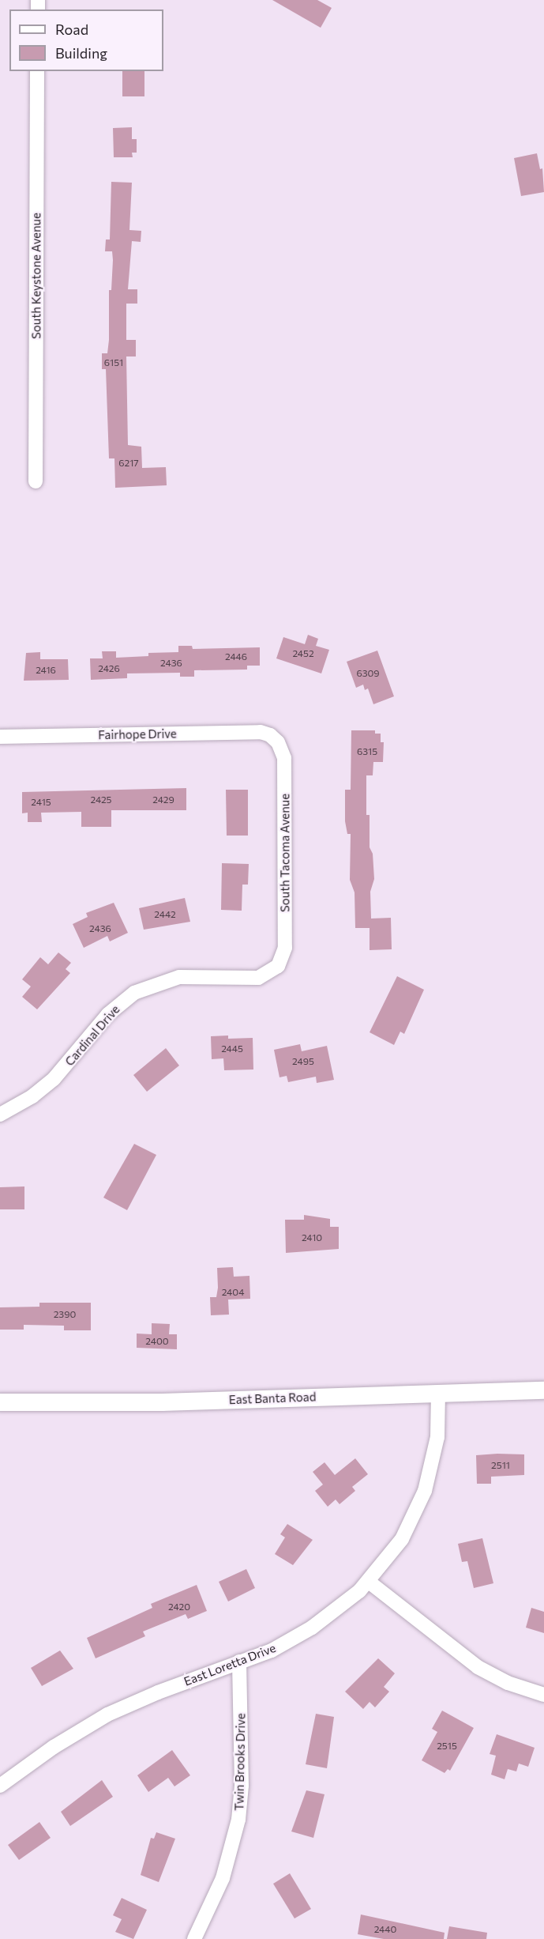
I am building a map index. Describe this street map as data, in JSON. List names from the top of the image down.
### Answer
{
  "streets": {
    "street": [
      "South Keystone Avenue",
      "Fairhope Drive",
      "South Tacoma Avenue",
      "Cardinal Drive",
      "East Banta Road",
      "East Loretta Drive",
      "Twin Brooks Drive"
    ]
  },
  "crossings": [
    ["Fairhope Drive", "South Tacoma Avenue"],
    ["South Tacoma Avenue", "Cardinal Drive"],
    ["East Loretta Drive", "Twin Brooks Drive"]
  ],
  "house_numbers": [
    "6151",
    "6217",
    "2452",
    "2446",
    "2436",
    "2426",
    "2416",
    "6309",
    "6315",
    "2425",
    "2429",
    "2415",
    "2442",
    "2436",
    "2445",
    "2495",
    "2410",
    "2404",
    "2390",
    "2400",
    "2511",
    "2420",
    "2515",
    "2440"
  ],
  "legend": ["Road", "Building"]
}
